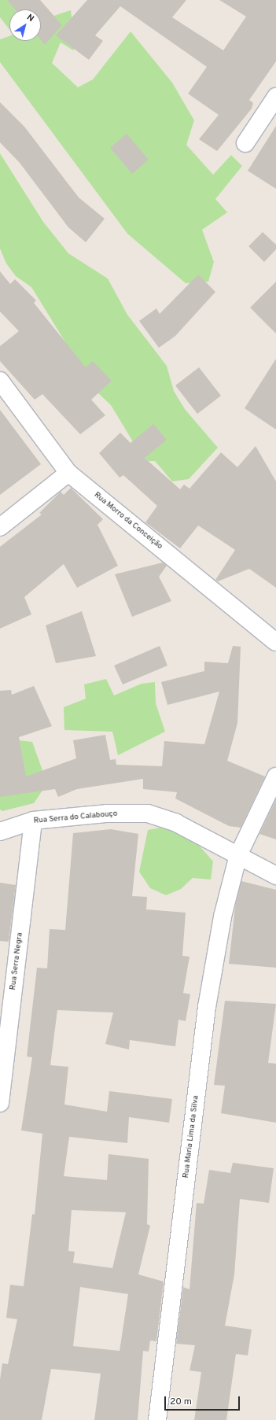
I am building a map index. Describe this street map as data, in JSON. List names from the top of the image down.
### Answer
{
  "streets": {
    "street": [
      "Rua Morro da Conceição",
      "Rua Serra do Calabouço",
      "Rua Serra Negra",
      "Rua Maria Lima da Silva"
    ]
  },
  "crossings": [
    ["Rua Serra do Calabouço", "Rua Serra Negra"],
    ["Rua Serra do Calabouço", "Rua Maria Lima da Silva"]
  ],
  "scale_bar": "20 m",
  "north": "top right"
}
